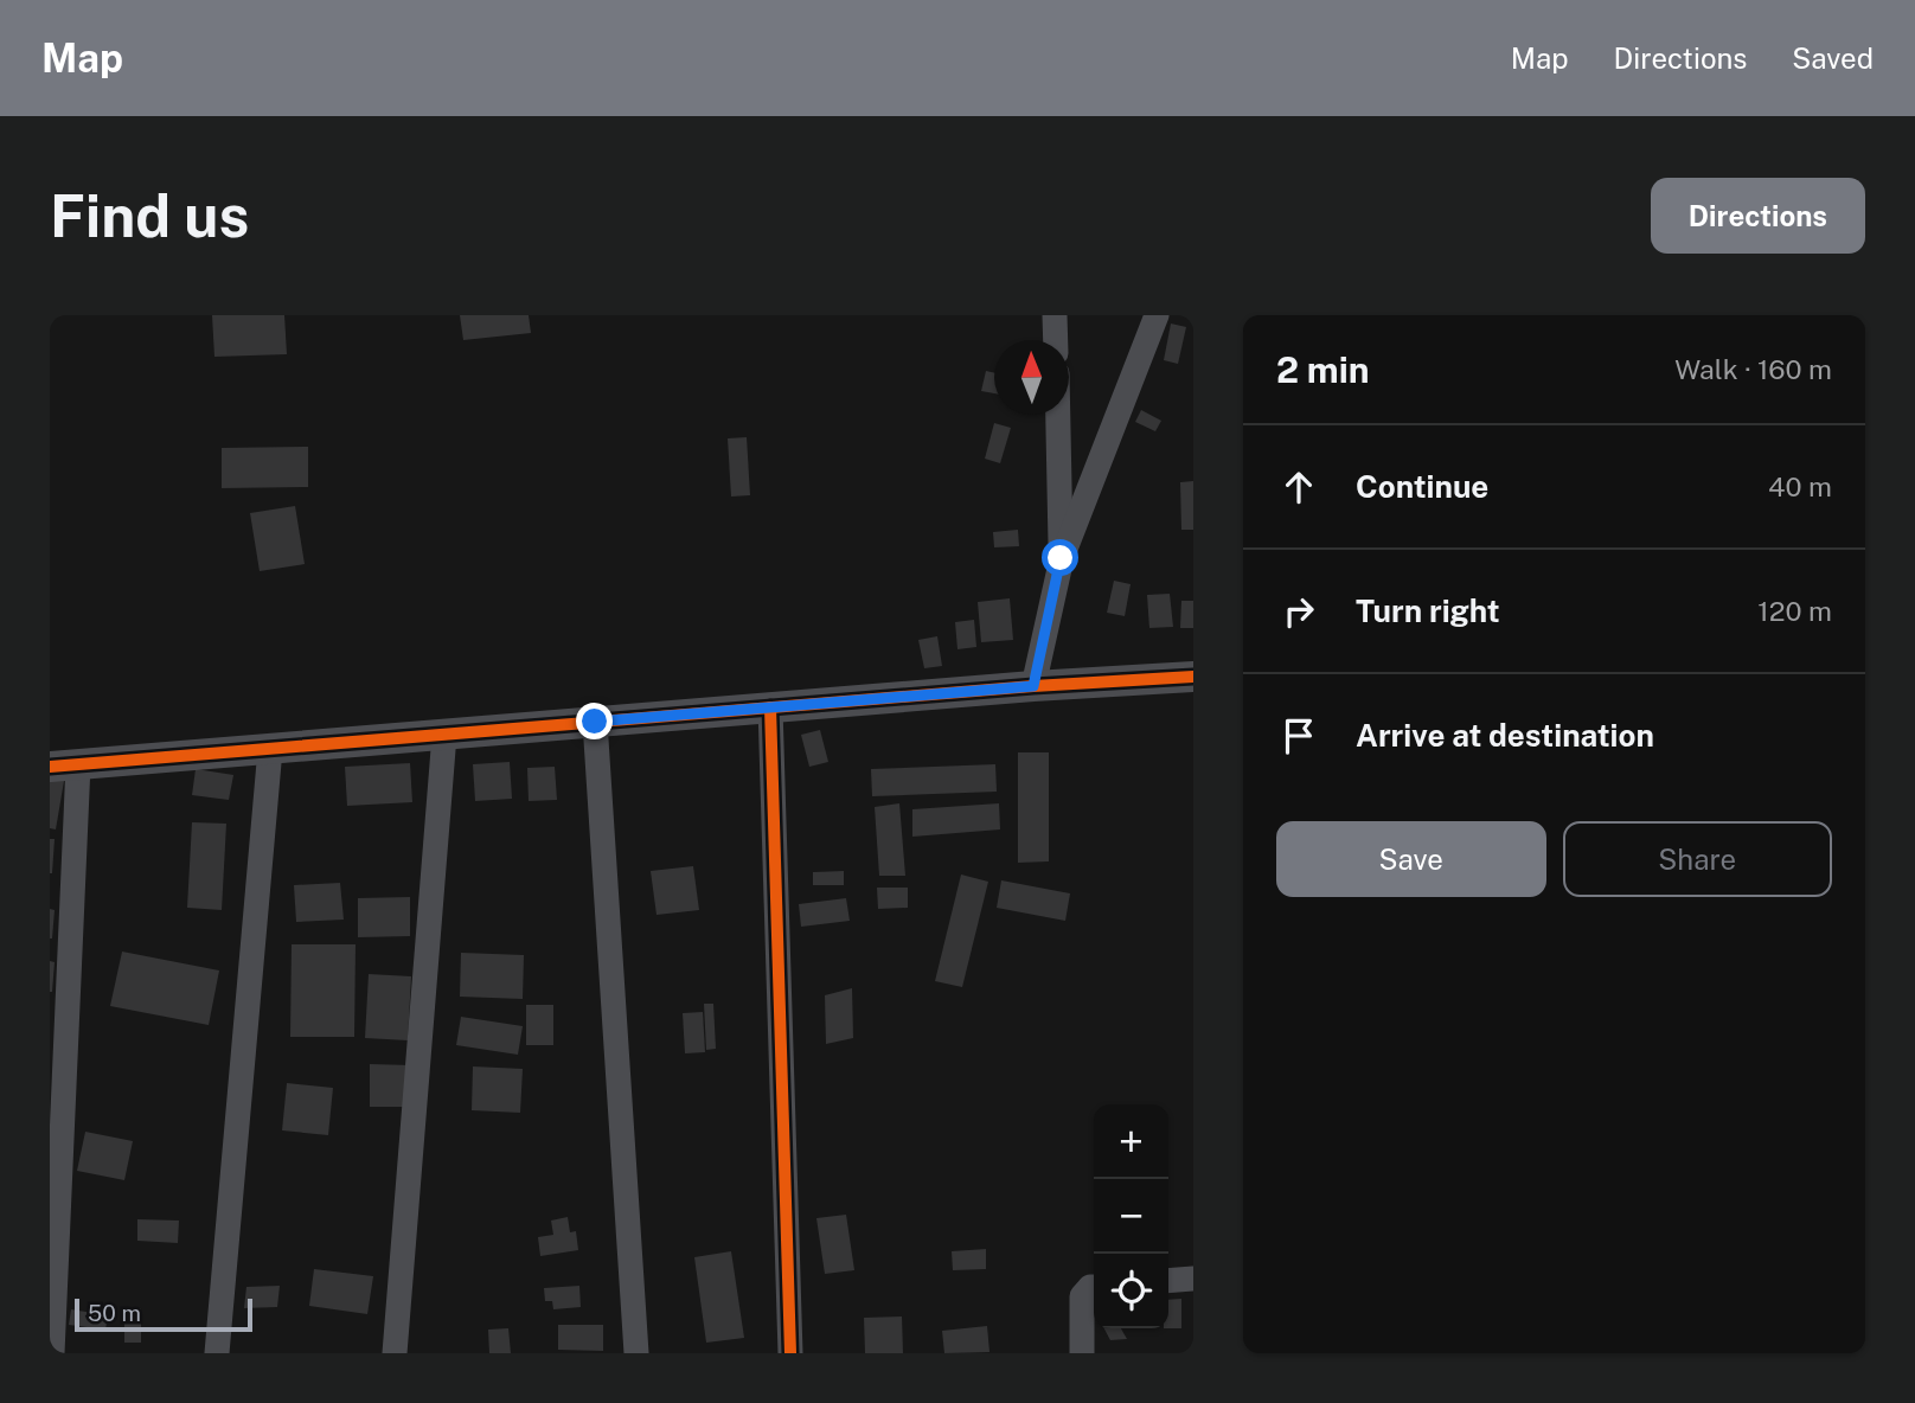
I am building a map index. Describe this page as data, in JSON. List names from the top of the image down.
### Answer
{
  "scale_bar": "50 m",
  "north": "top",
  "page": {
    "header": "Map",
    "nav": ["Map", "Directions", "Saved"],
    "buttons": [
      "Directions",
      ["Save", "Share"]
    ],
    "title": "Find us",
    "heading": ["2 min", "Walk · 160 m"],
    "list": [
      ["Continue", "40 m"],
      ["Turn right", "120 m"],
      "Arrive at destination"
    ],
    "map_buttons": ["+", "−"],
    "scale": "50 m"
  }
}
